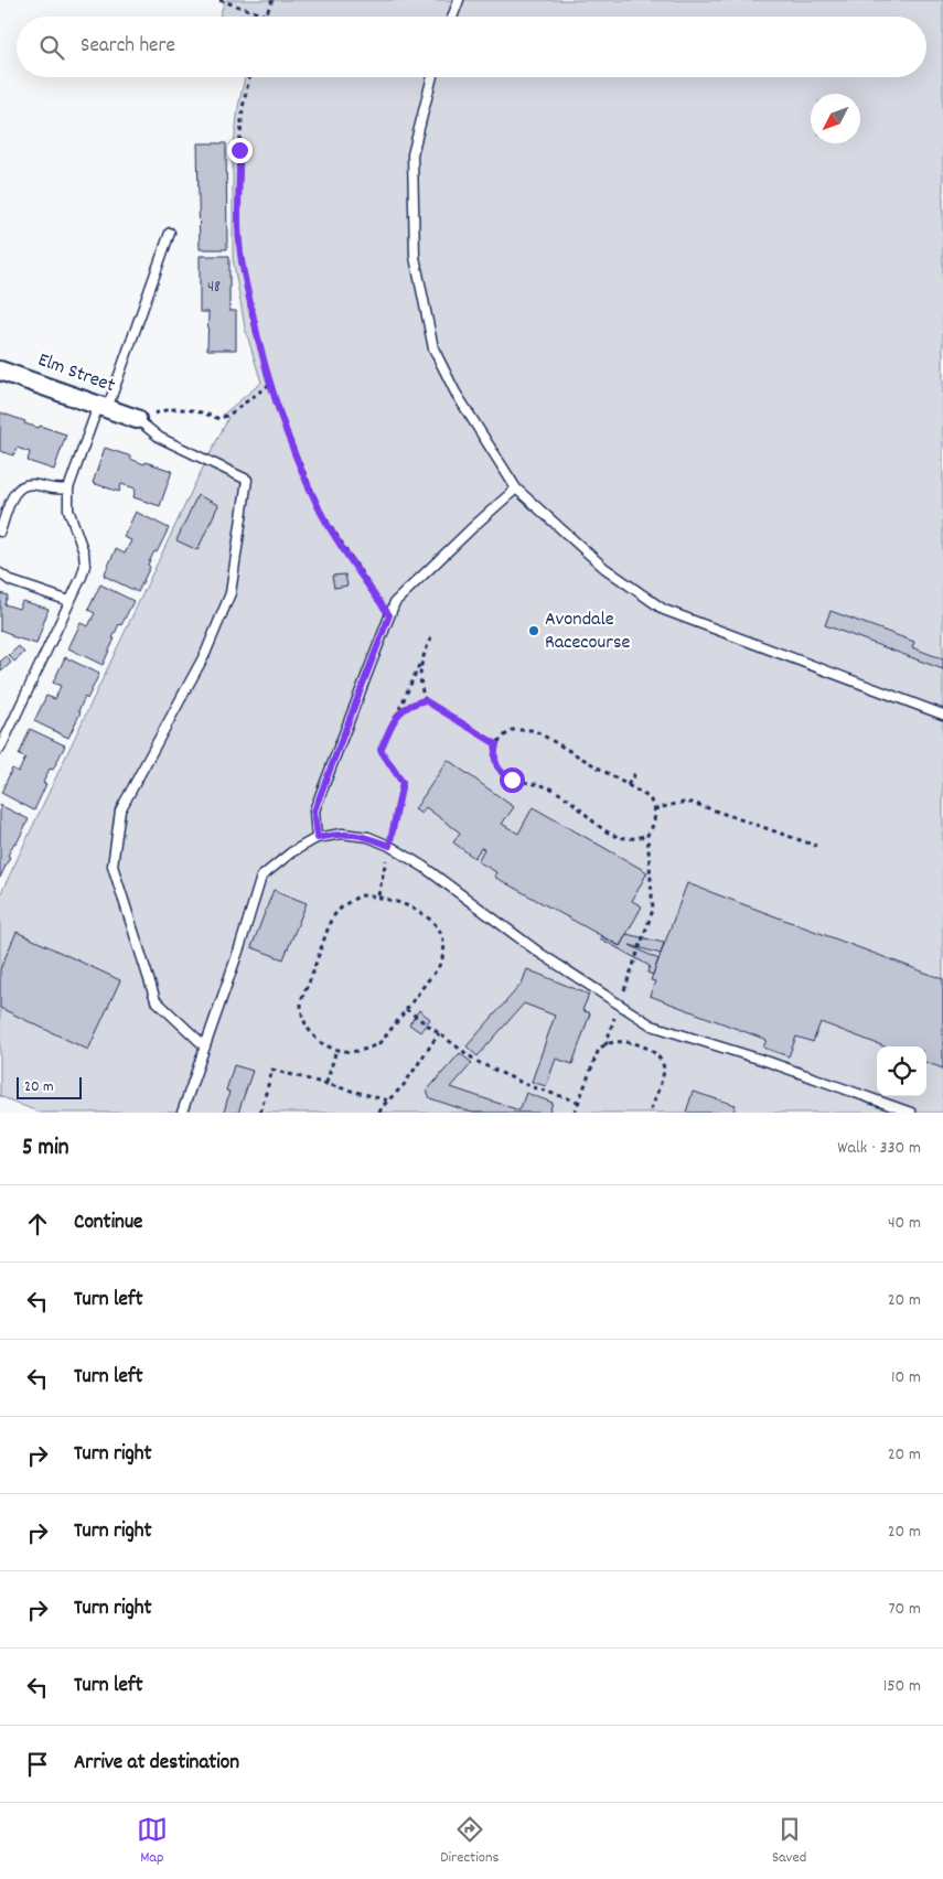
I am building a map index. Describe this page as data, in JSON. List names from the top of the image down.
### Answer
{
  "streets": {
    "street": ["Elm Street"]
  },
  "places": ["Avondale Racecourse"],
  "house_numbers": ["48"],
  "scale_bar": "20 m",
  "north": "bottom left",
  "page": {
    "search": "Search here",
    "scale": "20 m",
    "heading": ["5 min", "Walk · 330 m"],
    "list": [
      ["Continue", "40 m"],
      ["Turn left", "20 m"],
      ["Turn left", "10 m"],
      ["Turn right", "20 m"],
      ["Turn right", "20 m"],
      ["Turn right", "70 m"],
      ["Turn left", "150 m"],
      "Arrive at destination"
    ],
    "nav": ["Map", "Directions", "Saved"]
  }
}
